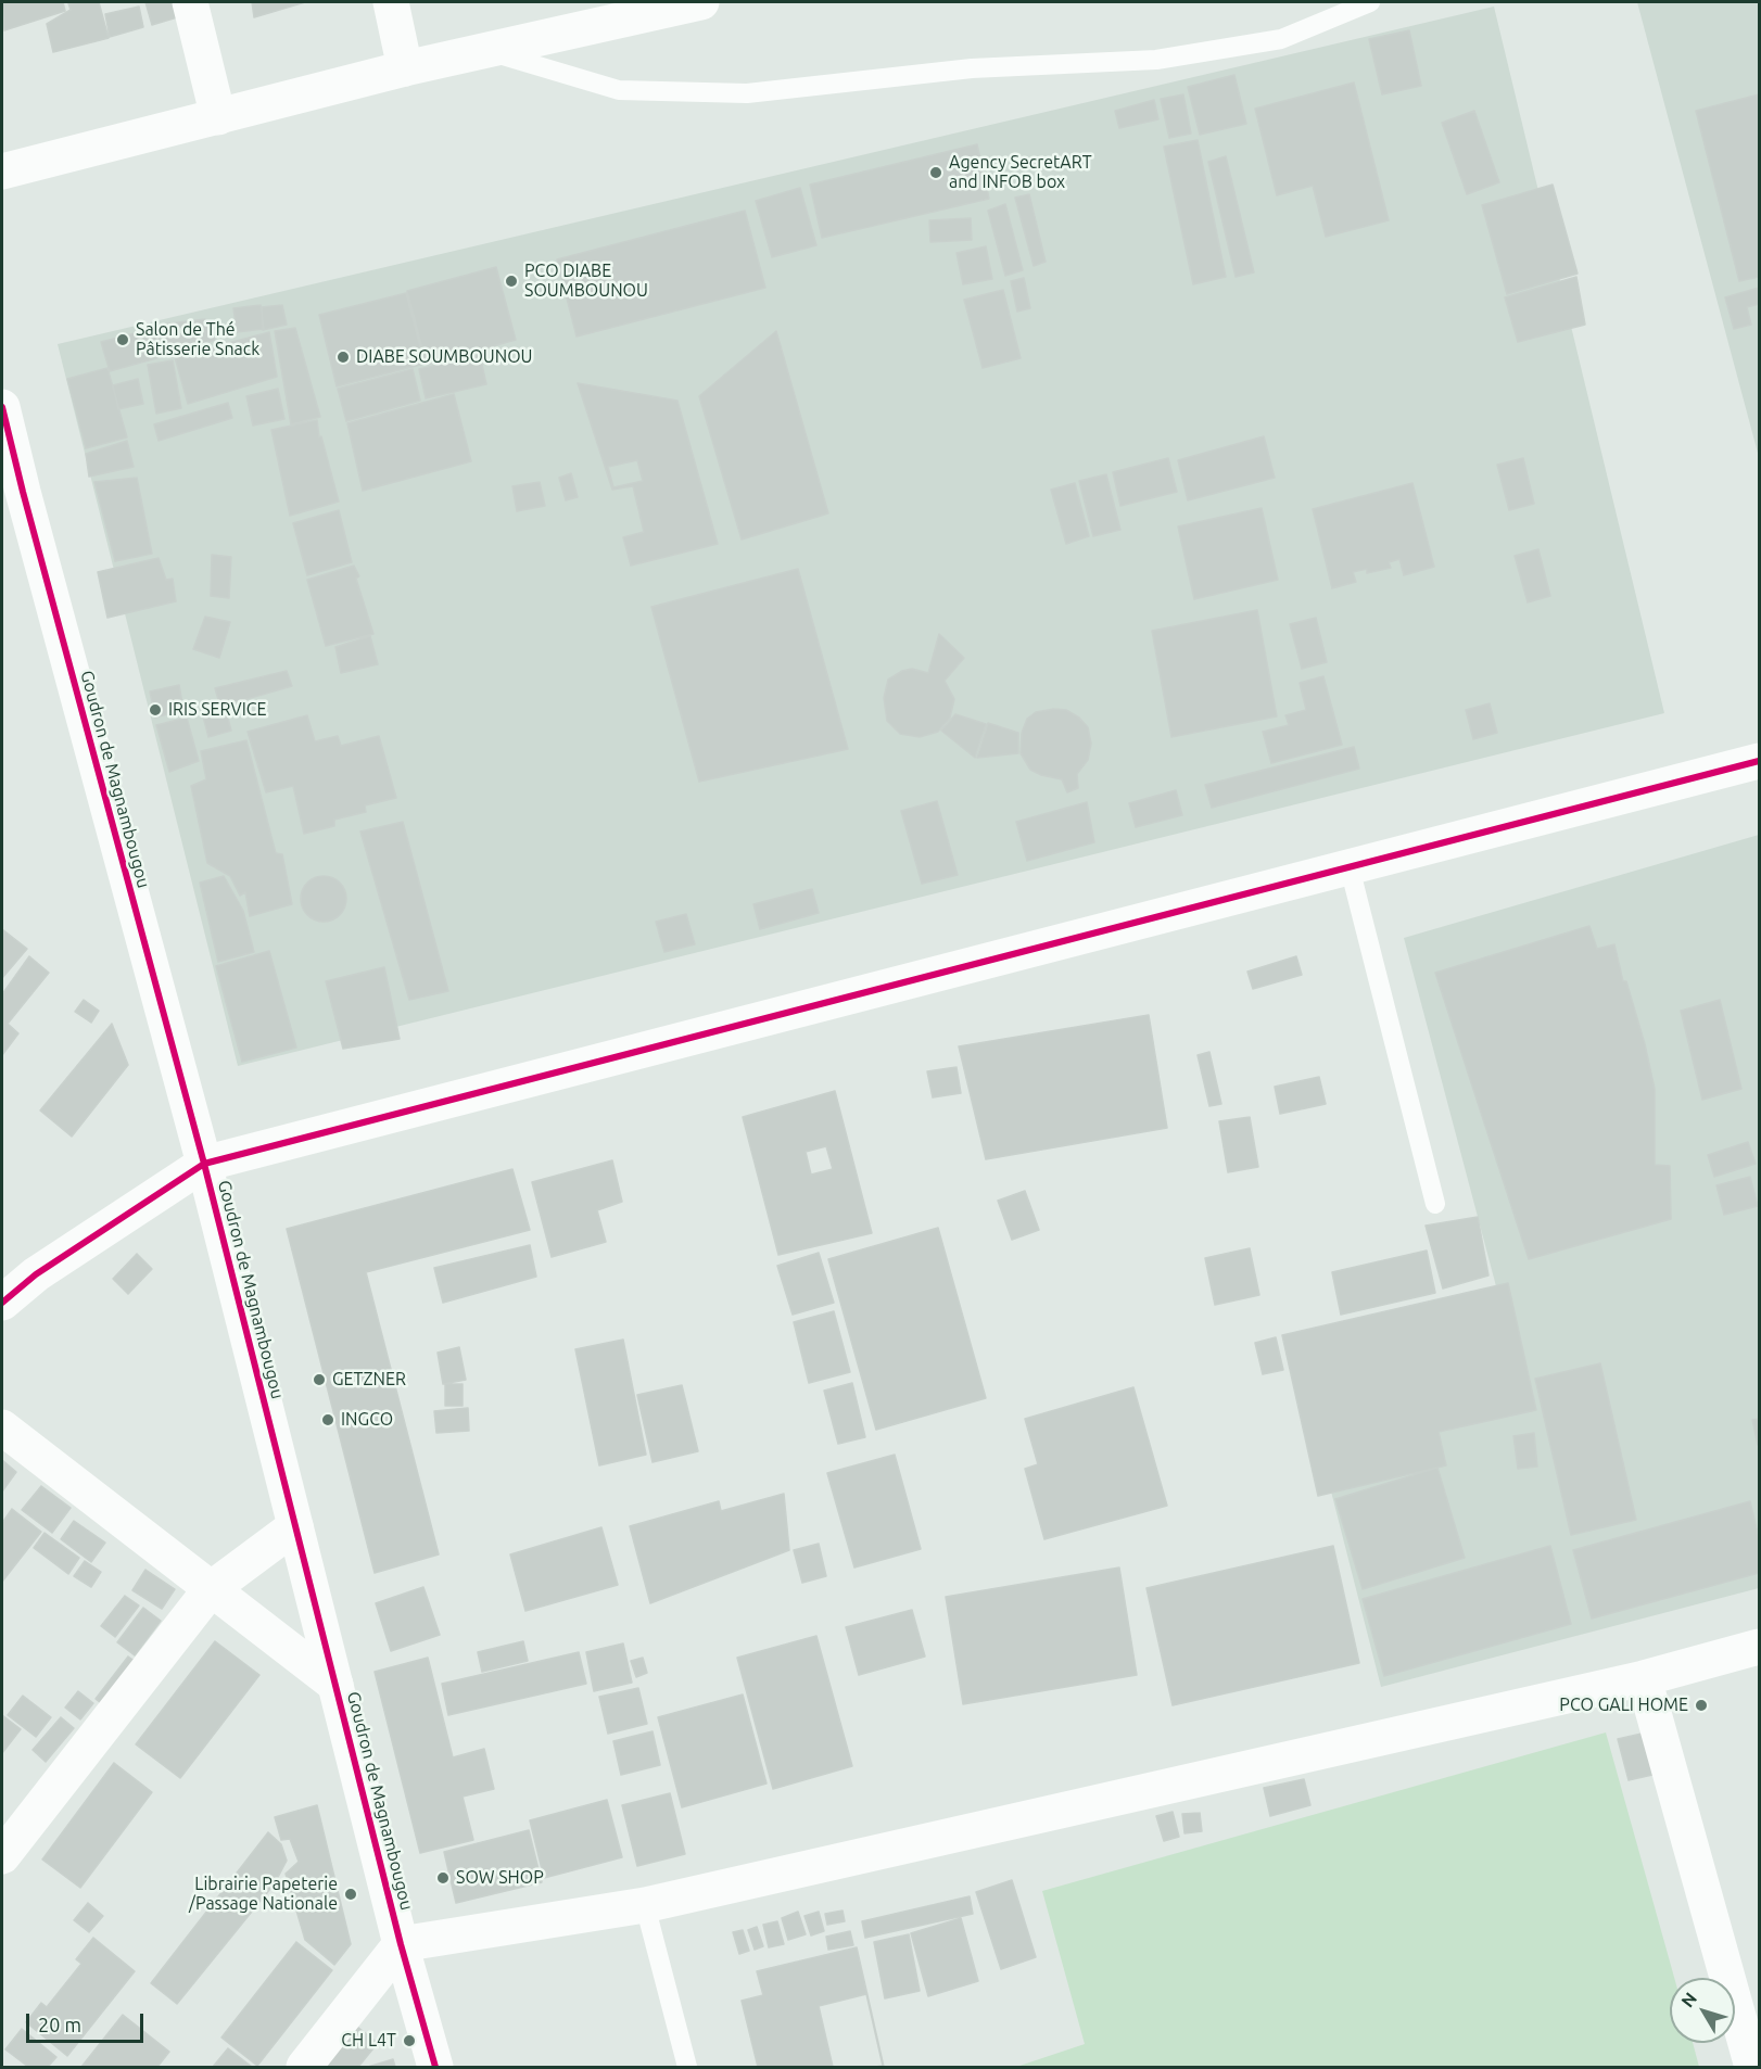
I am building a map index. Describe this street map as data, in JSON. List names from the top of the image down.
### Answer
{
  "streets": {
    "street": ["Goudron de Magnambougou"]
  },
  "places": [
    "Agency SecretART and INFOB box",
    "PCO DIABE SOUMBOUNOU",
    "Salon de Thé Pâtisserie Snack",
    "DIABE SOUMBOUNOU",
    "IRIS SERVICE",
    "GETZNER",
    "INGCO",
    "PCO GALI HOME",
    "SOW SHOP",
    "Librairie Papeterie /Passage Nationale",
    "CH L4T"
  ],
  "scale_bar": "20 m",
  "north": "top left"
}
